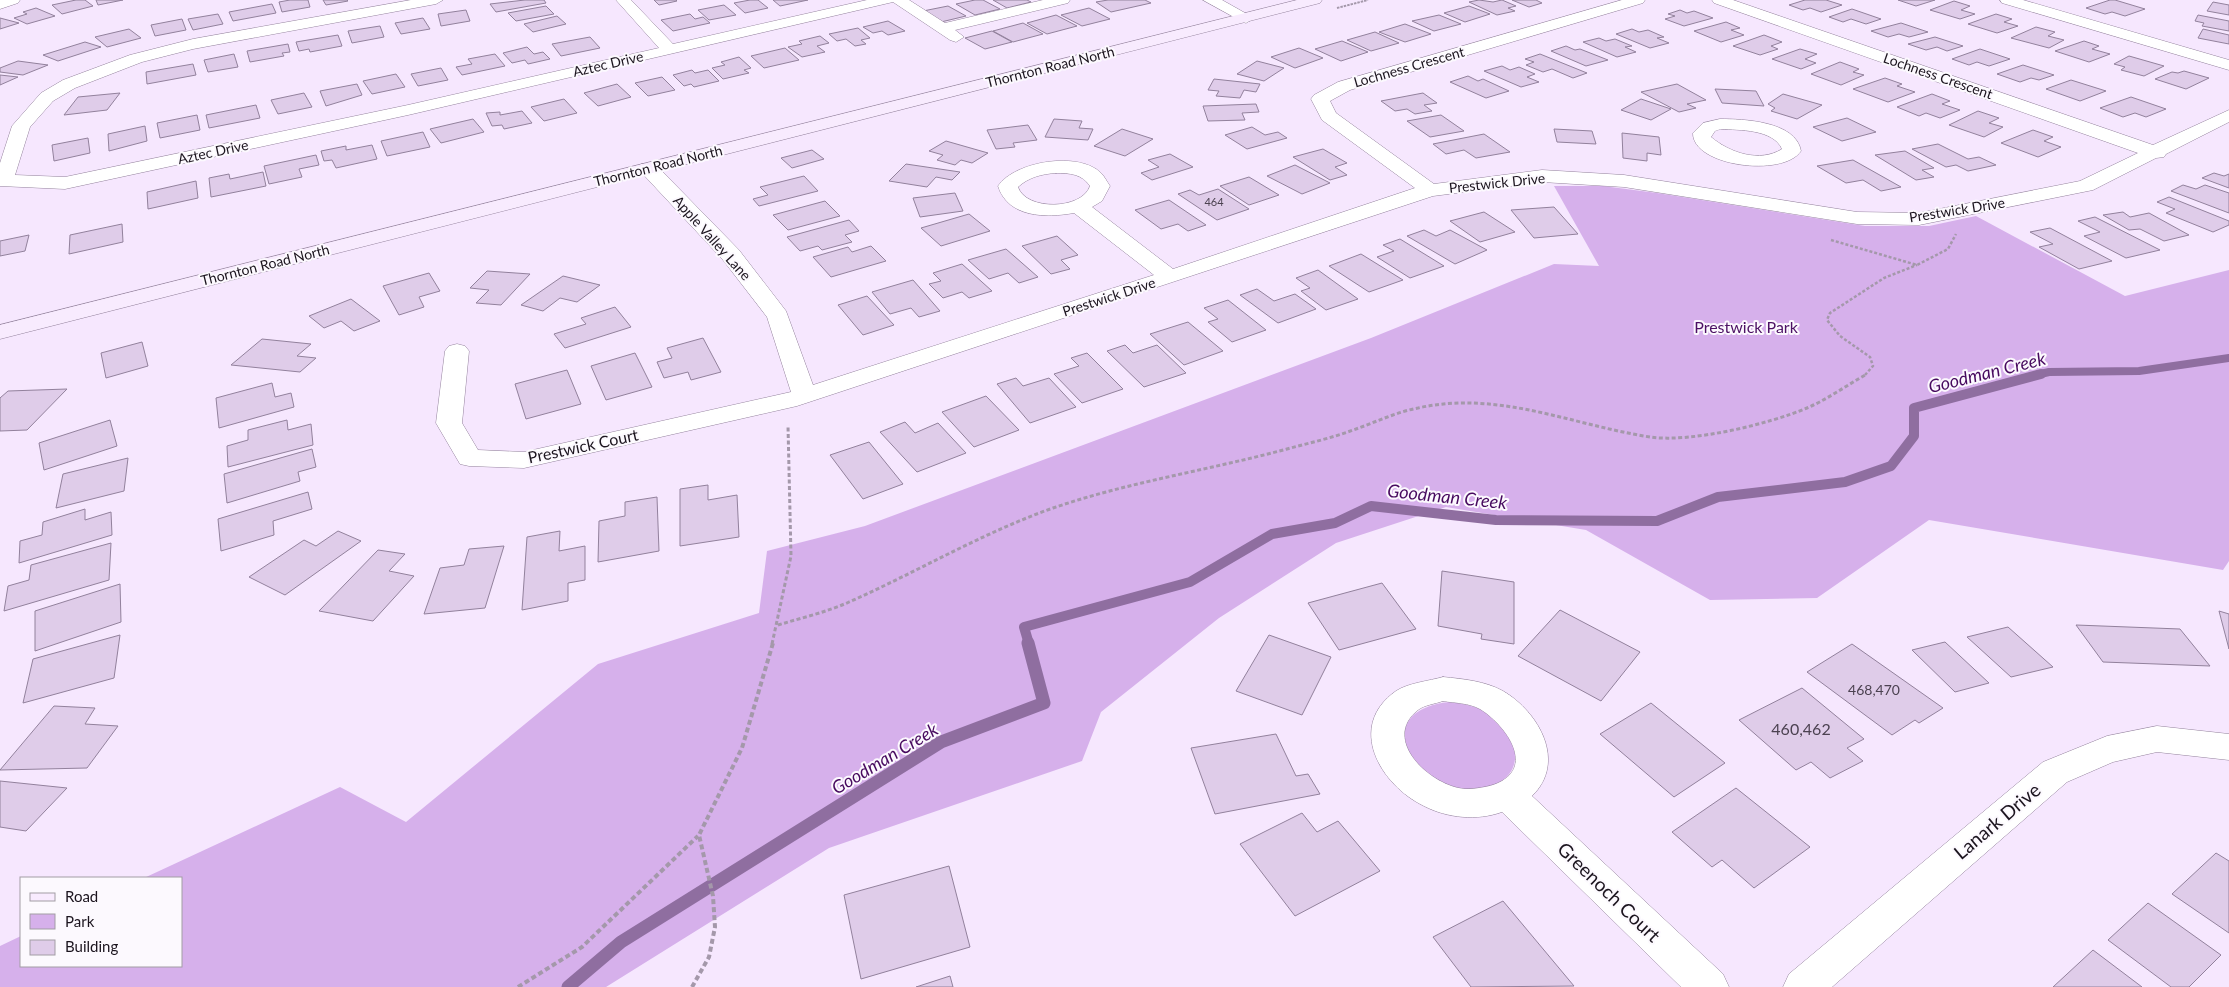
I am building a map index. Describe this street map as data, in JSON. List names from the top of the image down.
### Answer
{
  "streets": {
    "main road": ["Thornton Road North"],
    "street": [
      "Aztec Drive",
      "Lochness Crescent",
      "Prestwick Drive",
      "Apple Valley Lane",
      "Prestwick Court",
      "Lanark Drive",
      "Greenoch Court"
    ]
  },
  "crossings": [
    ["Thornton Road North", "Apple Valley Lane"],
    ["Lochness Crescent", "Prestwick Drive"],
    ["Prestwick Drive", "Apple Valley Lane"],
    ["Prestwick Drive", "Prestwick Court"],
    ["Apple Valley Lane", "Prestwick Court"]
  ],
  "water": ["Goodman Creek"],
  "parks": ["Prestwick Park"],
  "house_numbers": ["464", "468,470", "460,462"],
  "legend": ["Road", "Park", "Building"]
}
